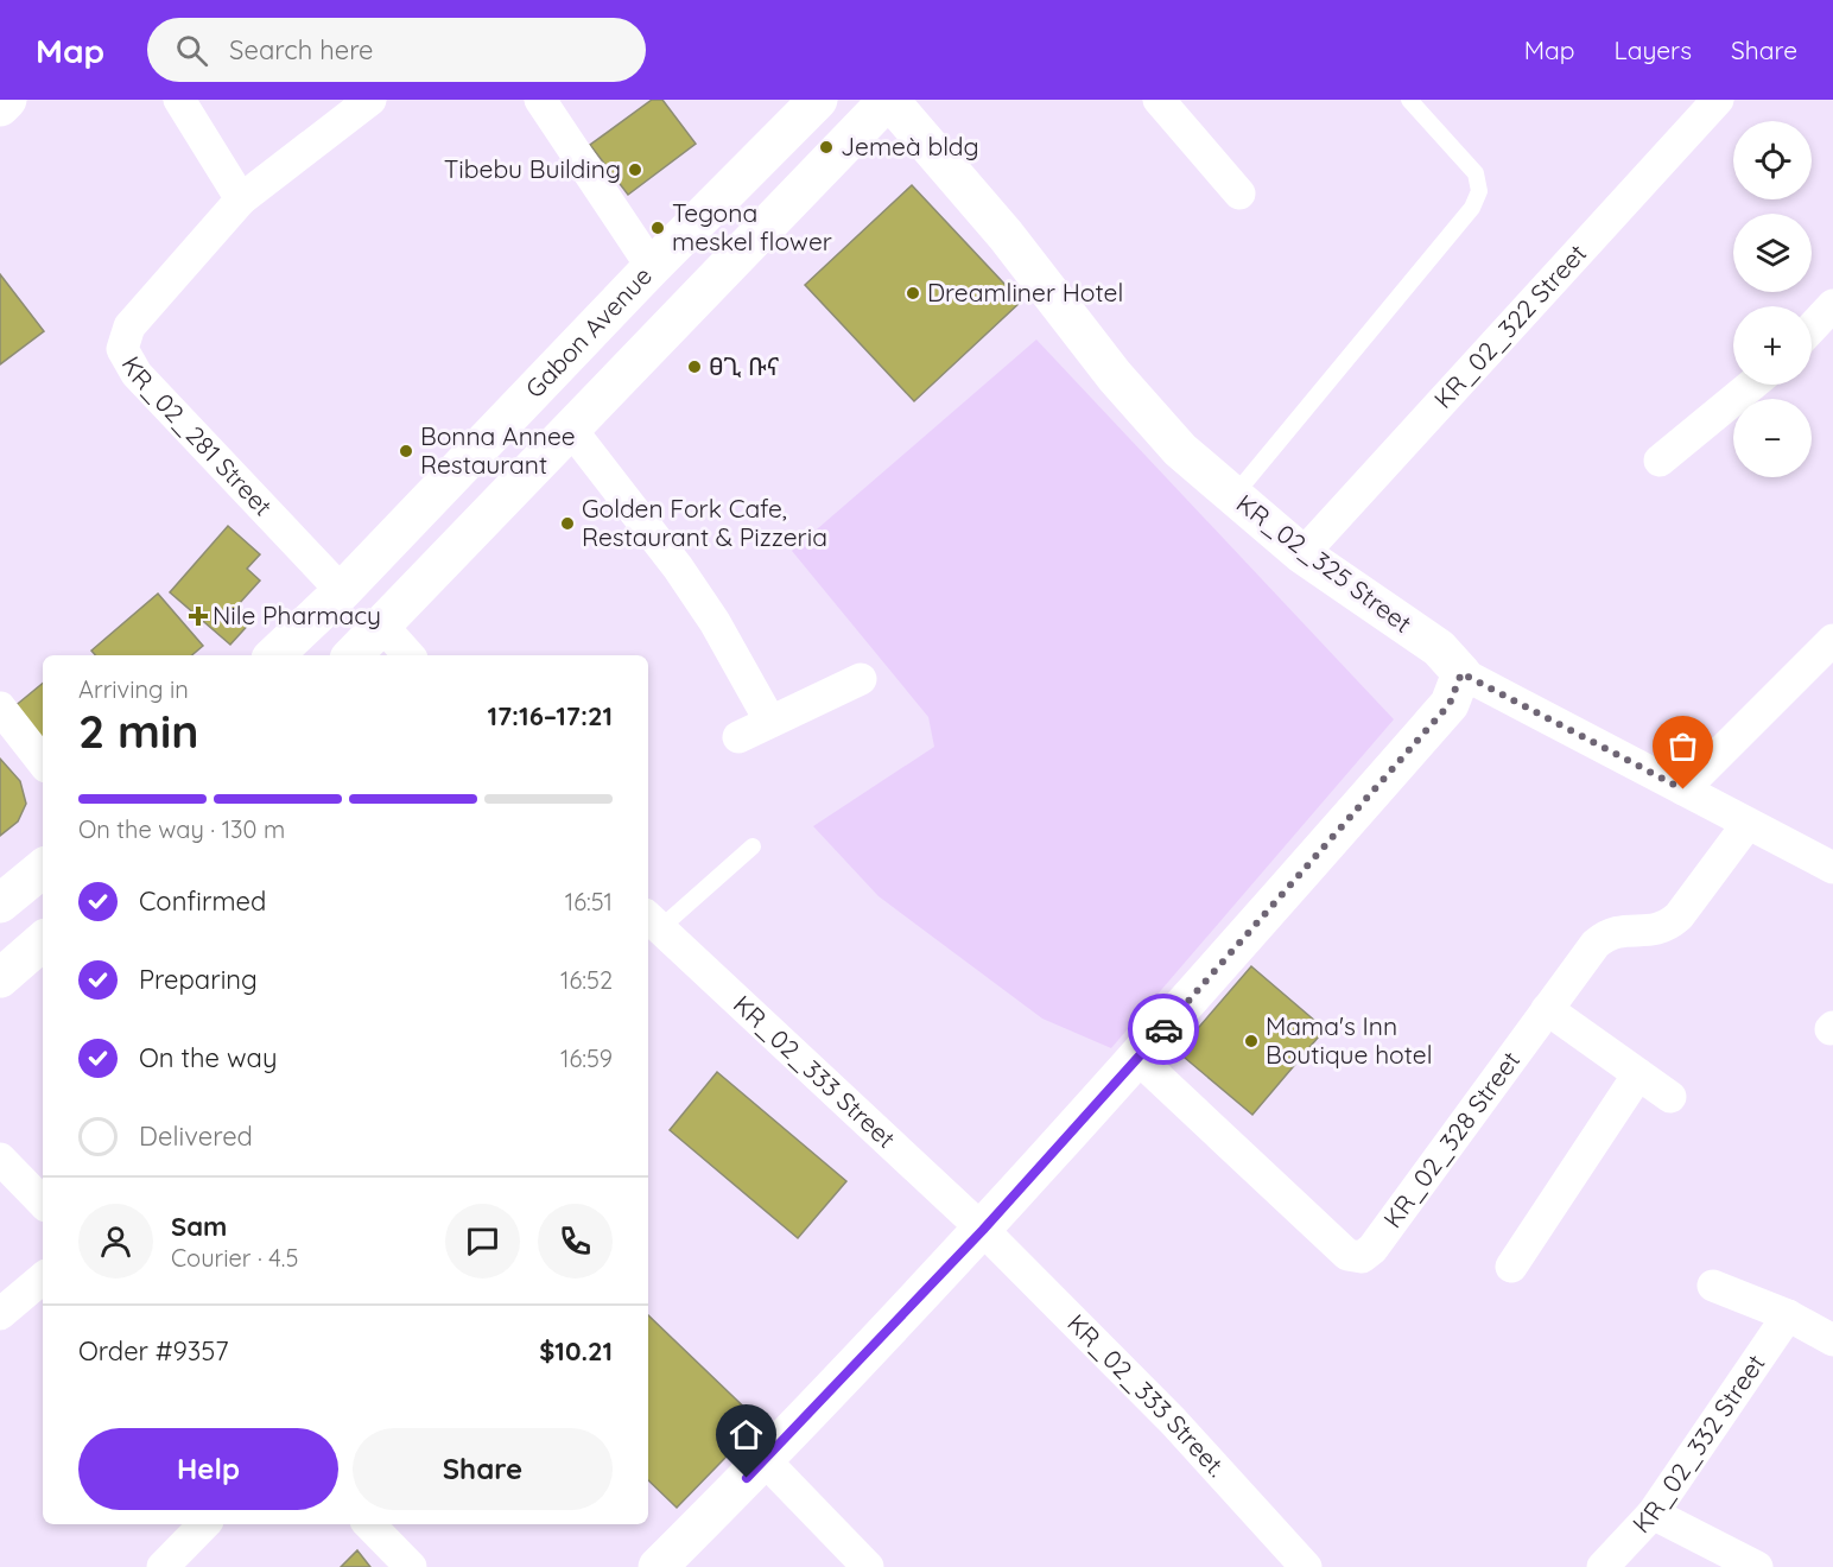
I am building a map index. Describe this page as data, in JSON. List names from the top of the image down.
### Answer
{
  "streets": {
    "street": [
      "KR_02_322 Street",
      "Gabon Avenue",
      "KR_02_281 Street",
      "KR_02_325 Street",
      "KR_02_333 Street",
      "KR_02_328 Street",
      "KR_02_333 Street.",
      "KR_02_332 Street"
    ]
  },
  "crossings": [
    ["KR_02_322 Street", "KR_02_325 Street"],
    ["Gabon Avenue", "KR_02_281 Street"],
    ["KR_02_325 Street", "KR_02_328 Street"],
    ["KR_02_333 Street", "KR_02_333 Street."]
  ],
  "places": {
    "other": [
      "Jemeà bldg",
      "Tibebu Building",
      "Tegona meskel flower",
      "Dreamliner Hotel",
      "ፀጊ ቡና",
      "Bonna Annee Restaurant",
      "Golden Fork Cafe, Restaurant & Pizzeria",
      "Mama's Inn Boutique hotel"
    ],
    "health": ["Nile Pharmacy"]
  },
  "page": {
    "header": "Map",
    "search": "Search here",
    "nav": ["Map", "Layers", "Share"],
    "map_buttons": ["+", "−"],
    "heading": ["2 min", "Arriving in", "17:16–17:21"],
    "panel": [
      "Sam",
      "Courier · 4.5",
      "Order #9357",
      "$10.21"
    ],
    "bar": "On the way · 130 m",
    "list": [
      ["Confirmed", "16:51"],
      ["Preparing", "16:52"],
      ["On the way", "16:59"],
      "Delivered"
    ],
    "buttons": ["Help", "Share"]
  }
}
